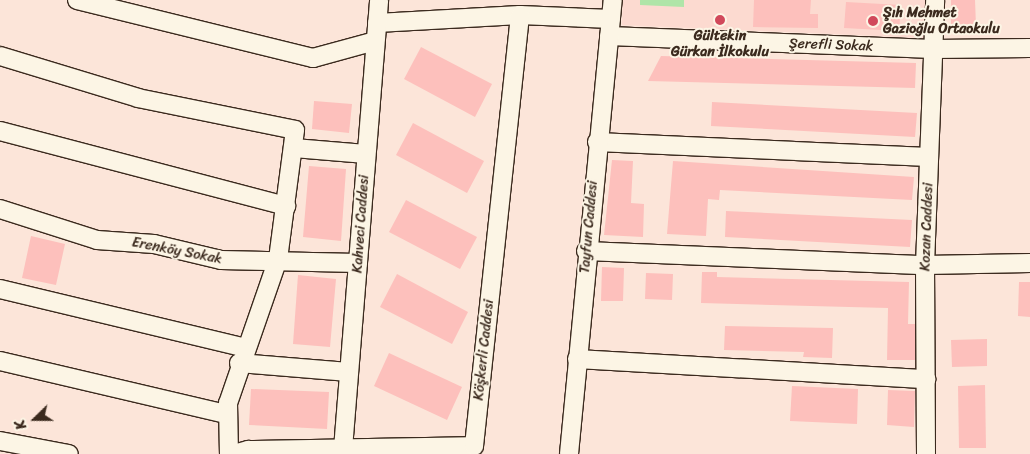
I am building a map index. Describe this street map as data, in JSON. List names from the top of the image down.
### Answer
{
  "streets": {
    "street": [
      "Şerefli Sokak",
      "Kahveci Caddesi",
      "Tayfun Caddesi",
      "Kozan Caddesi",
      "Erenköy Sokak",
      "Köşkerli Caddesi"
    ]
  },
  "crossings": [
    ["Şerefli Sokak", "Kahveci Caddesi"],
    ["Şerefli Sokak", "Tayfun Caddesi"],
    ["Şerefli Sokak", "Kozan Caddesi"],
    ["Şerefli Sokak", "Köşkerli Caddesi"],
    ["Kahveci Caddesi", "Erenköy Sokak"],
    ["Kahveci Caddesi", "Köşkerli Caddesi"]
  ],
  "places": ["Gültekin Gürkan İlkokulu", "Şıh Mehmet Gazioğlu Ortaokulu"],
  "north": "left"
}
